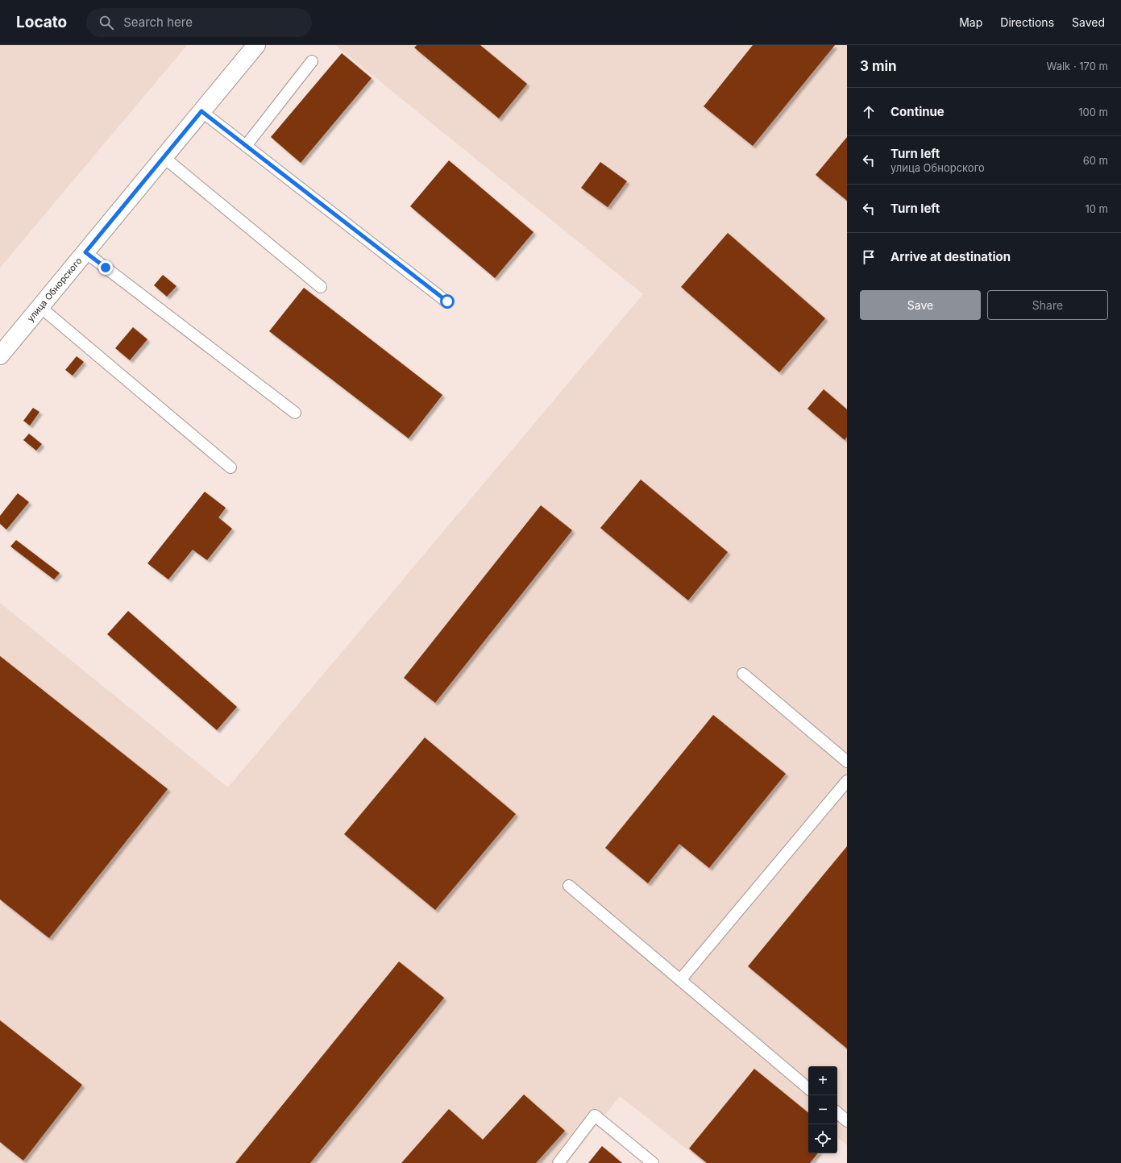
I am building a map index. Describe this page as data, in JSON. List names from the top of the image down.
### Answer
{
  "streets": {
    "street": ["улица Обнорского"]
  },
  "page": {
    "header": "Locato",
    "search": "Search here",
    "nav": ["Map", "Directions", "Saved"],
    "heading": ["3 min", "Walk · 170 m"],
    "list": [
      ["Continue", "100 m"],
      ["Turn left", "улица Обнорского", "60 m"],
      ["Turn left", "10 m"],
      "Arrive at destination"
    ],
    "buttons": ["Save", "Share"],
    "map_buttons": ["+", "−"]
  }
}
